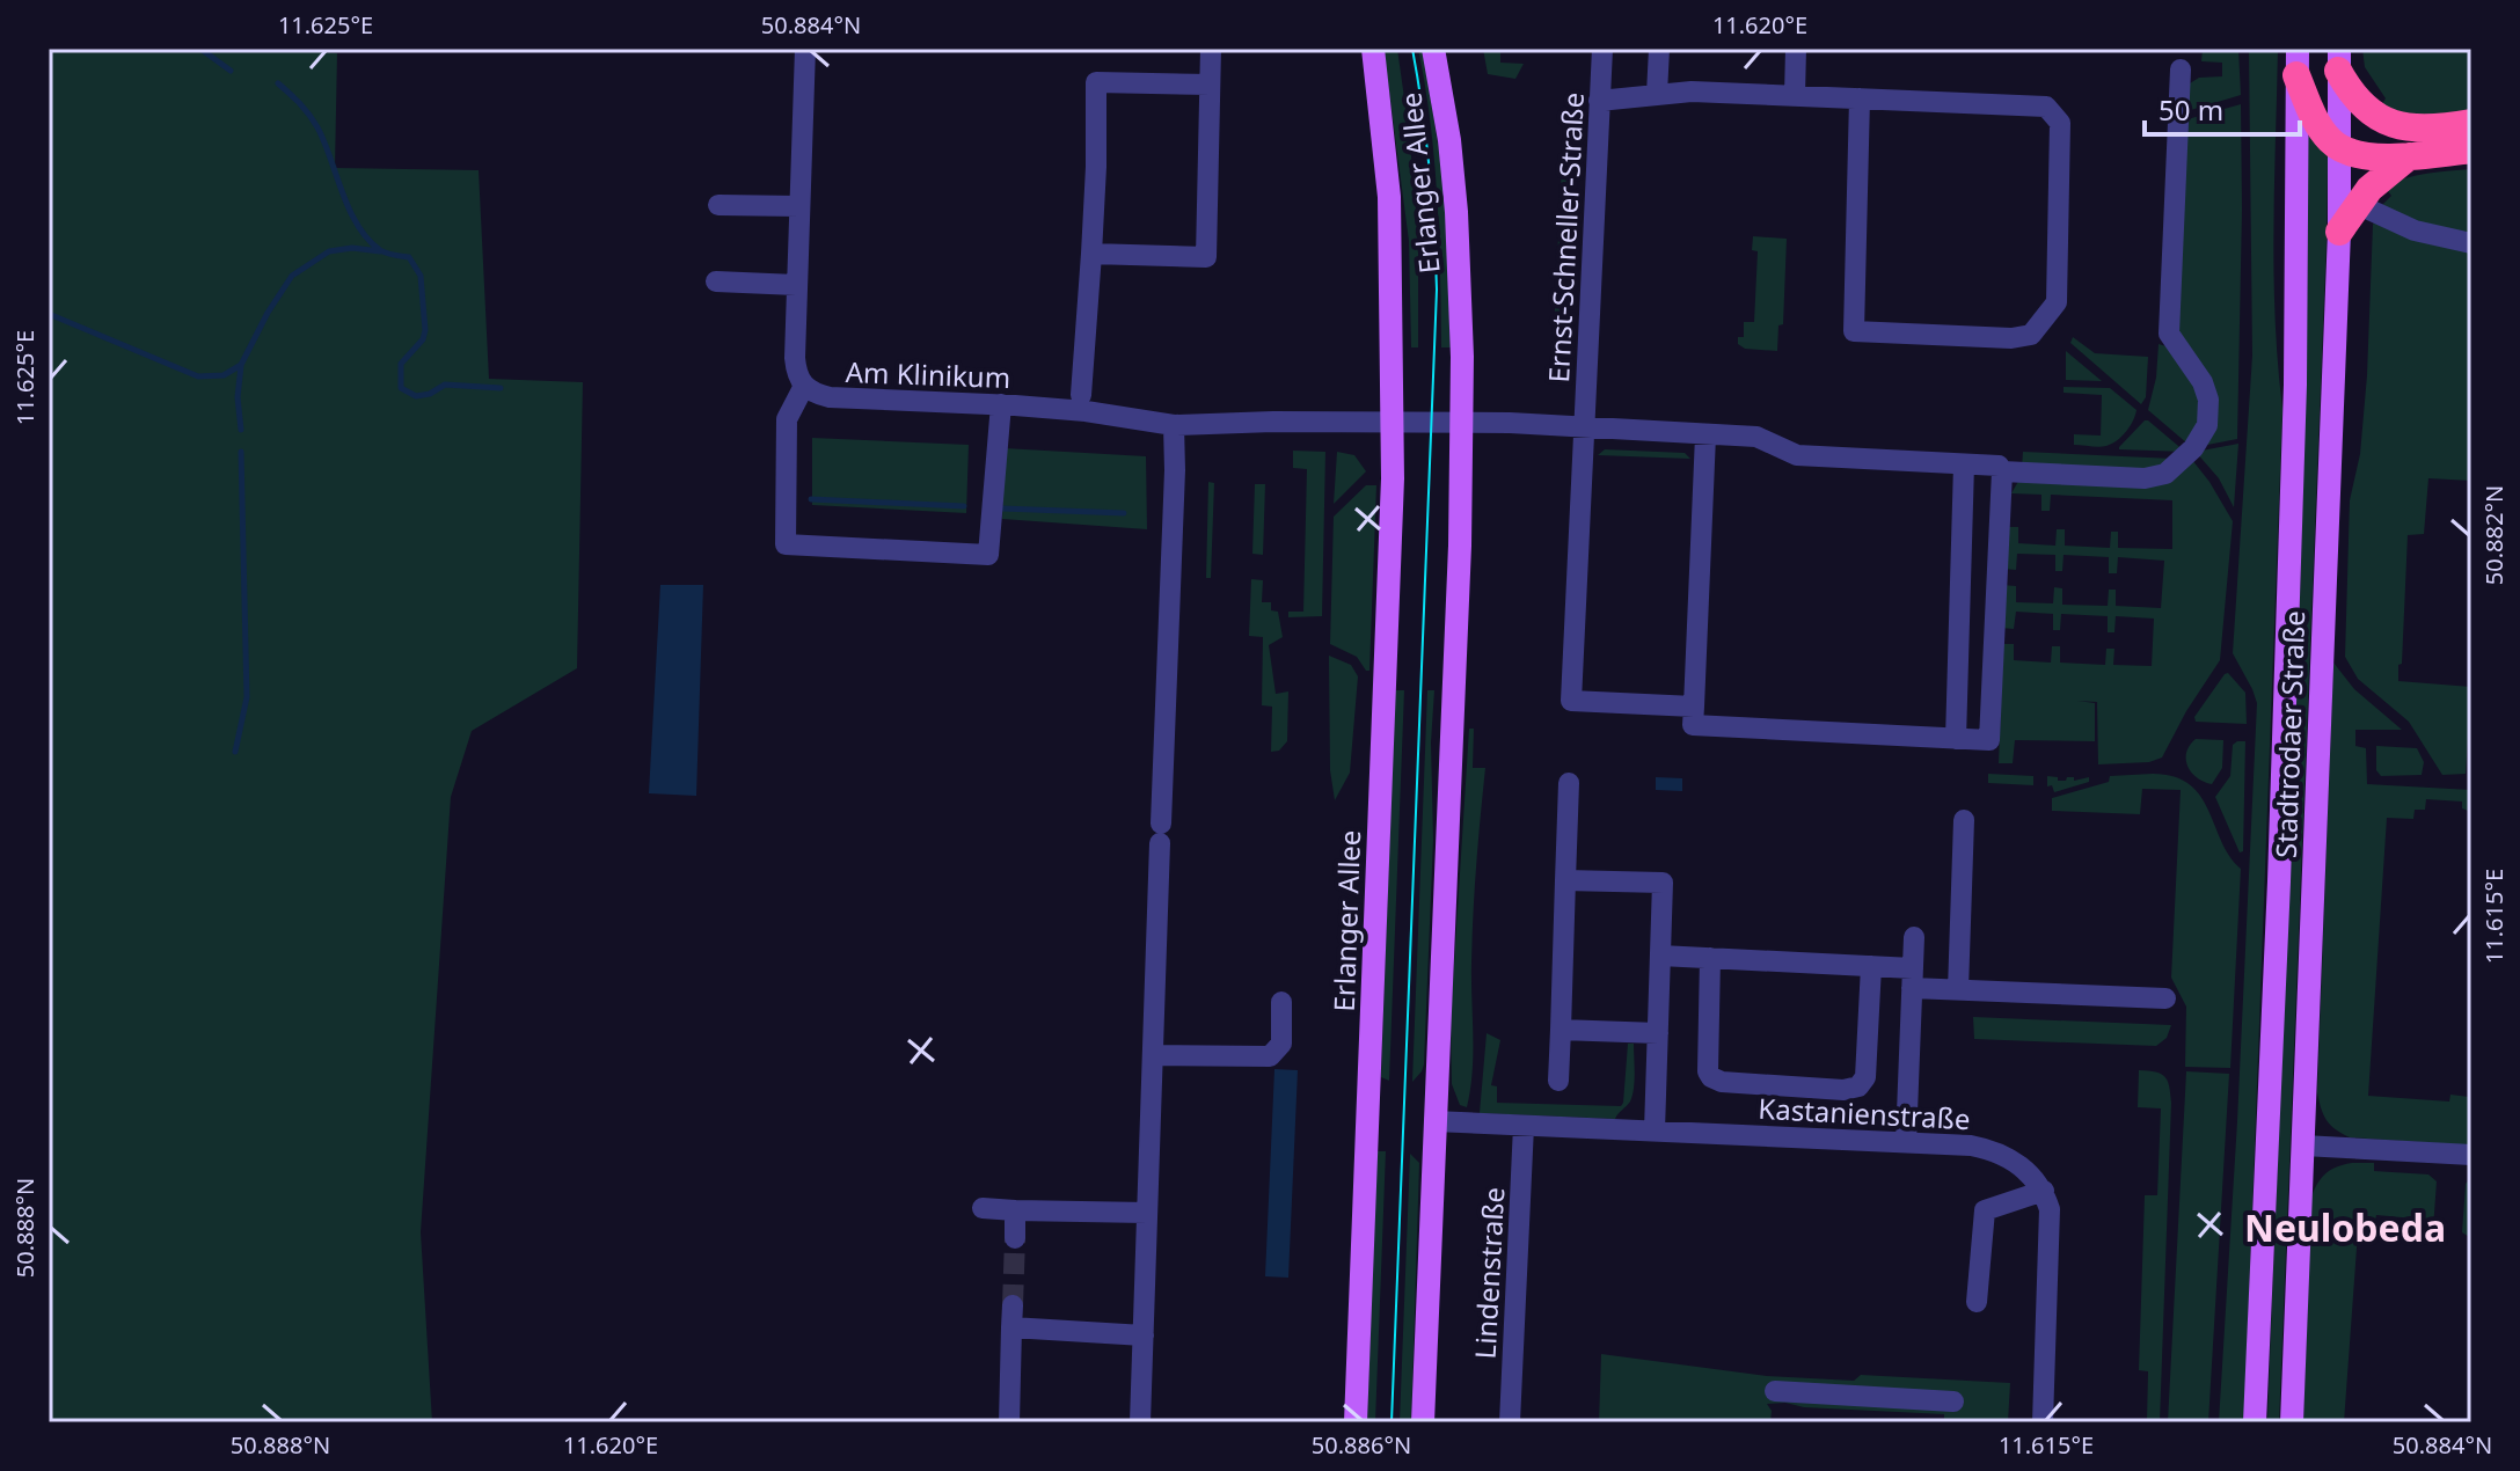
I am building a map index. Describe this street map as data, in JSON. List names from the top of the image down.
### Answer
{
  "streets": {
    "main road": ["Erlanger Allee", "Stadtrodaer Straße"],
    "street": [
      "Ernst-Schneller-Straße",
      "Am Klinikum",
      "Kastanienstraße",
      "Lindenstraße"
    ]
  },
  "crossings": [
    ["Erlanger Allee", "Am Klinikum"],
    ["Erlanger Allee", "Kastanienstraße"],
    ["Kastanienstraße", "Lindenstraße"]
  ],
  "districts": ["Neulobeda"],
  "scale_bar": "50 m",
  "coordinates": [
    "11.625°E",
    "50.884°N",
    "11.620°E",
    "50.882°N",
    "11.615°E",
    "50.888°N",
    "50.886°N"
  ]
}
